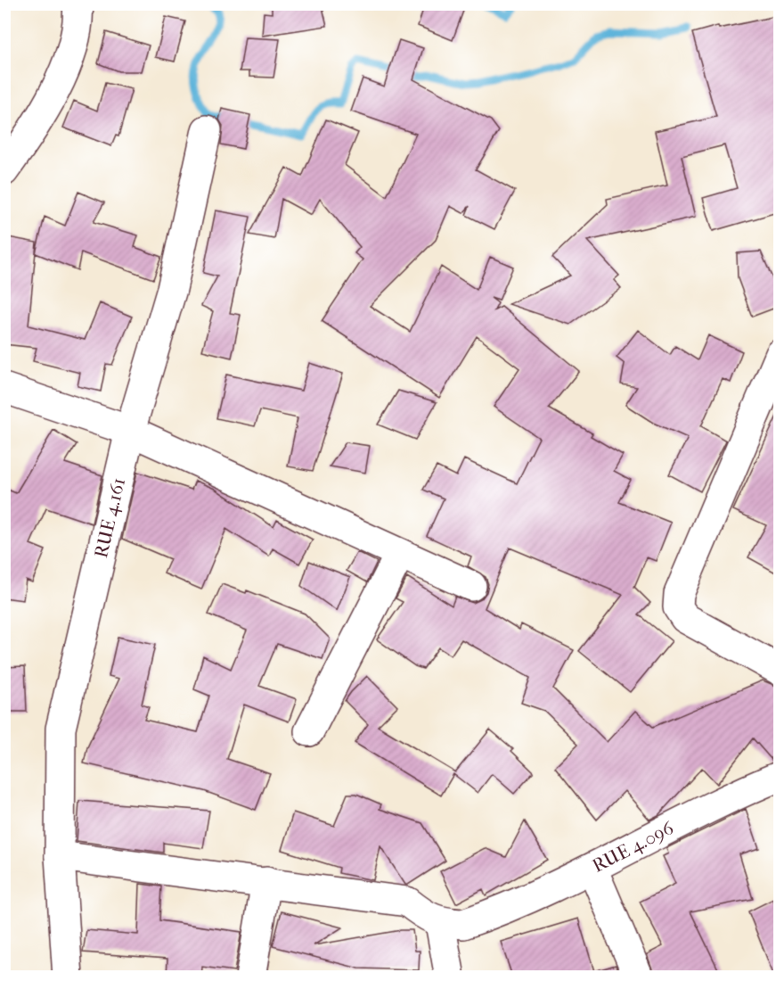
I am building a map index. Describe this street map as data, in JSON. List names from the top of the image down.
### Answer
{
  "streets": {
    "street": ["RUE 4.161", "RUE 4.096"]
  }
}
